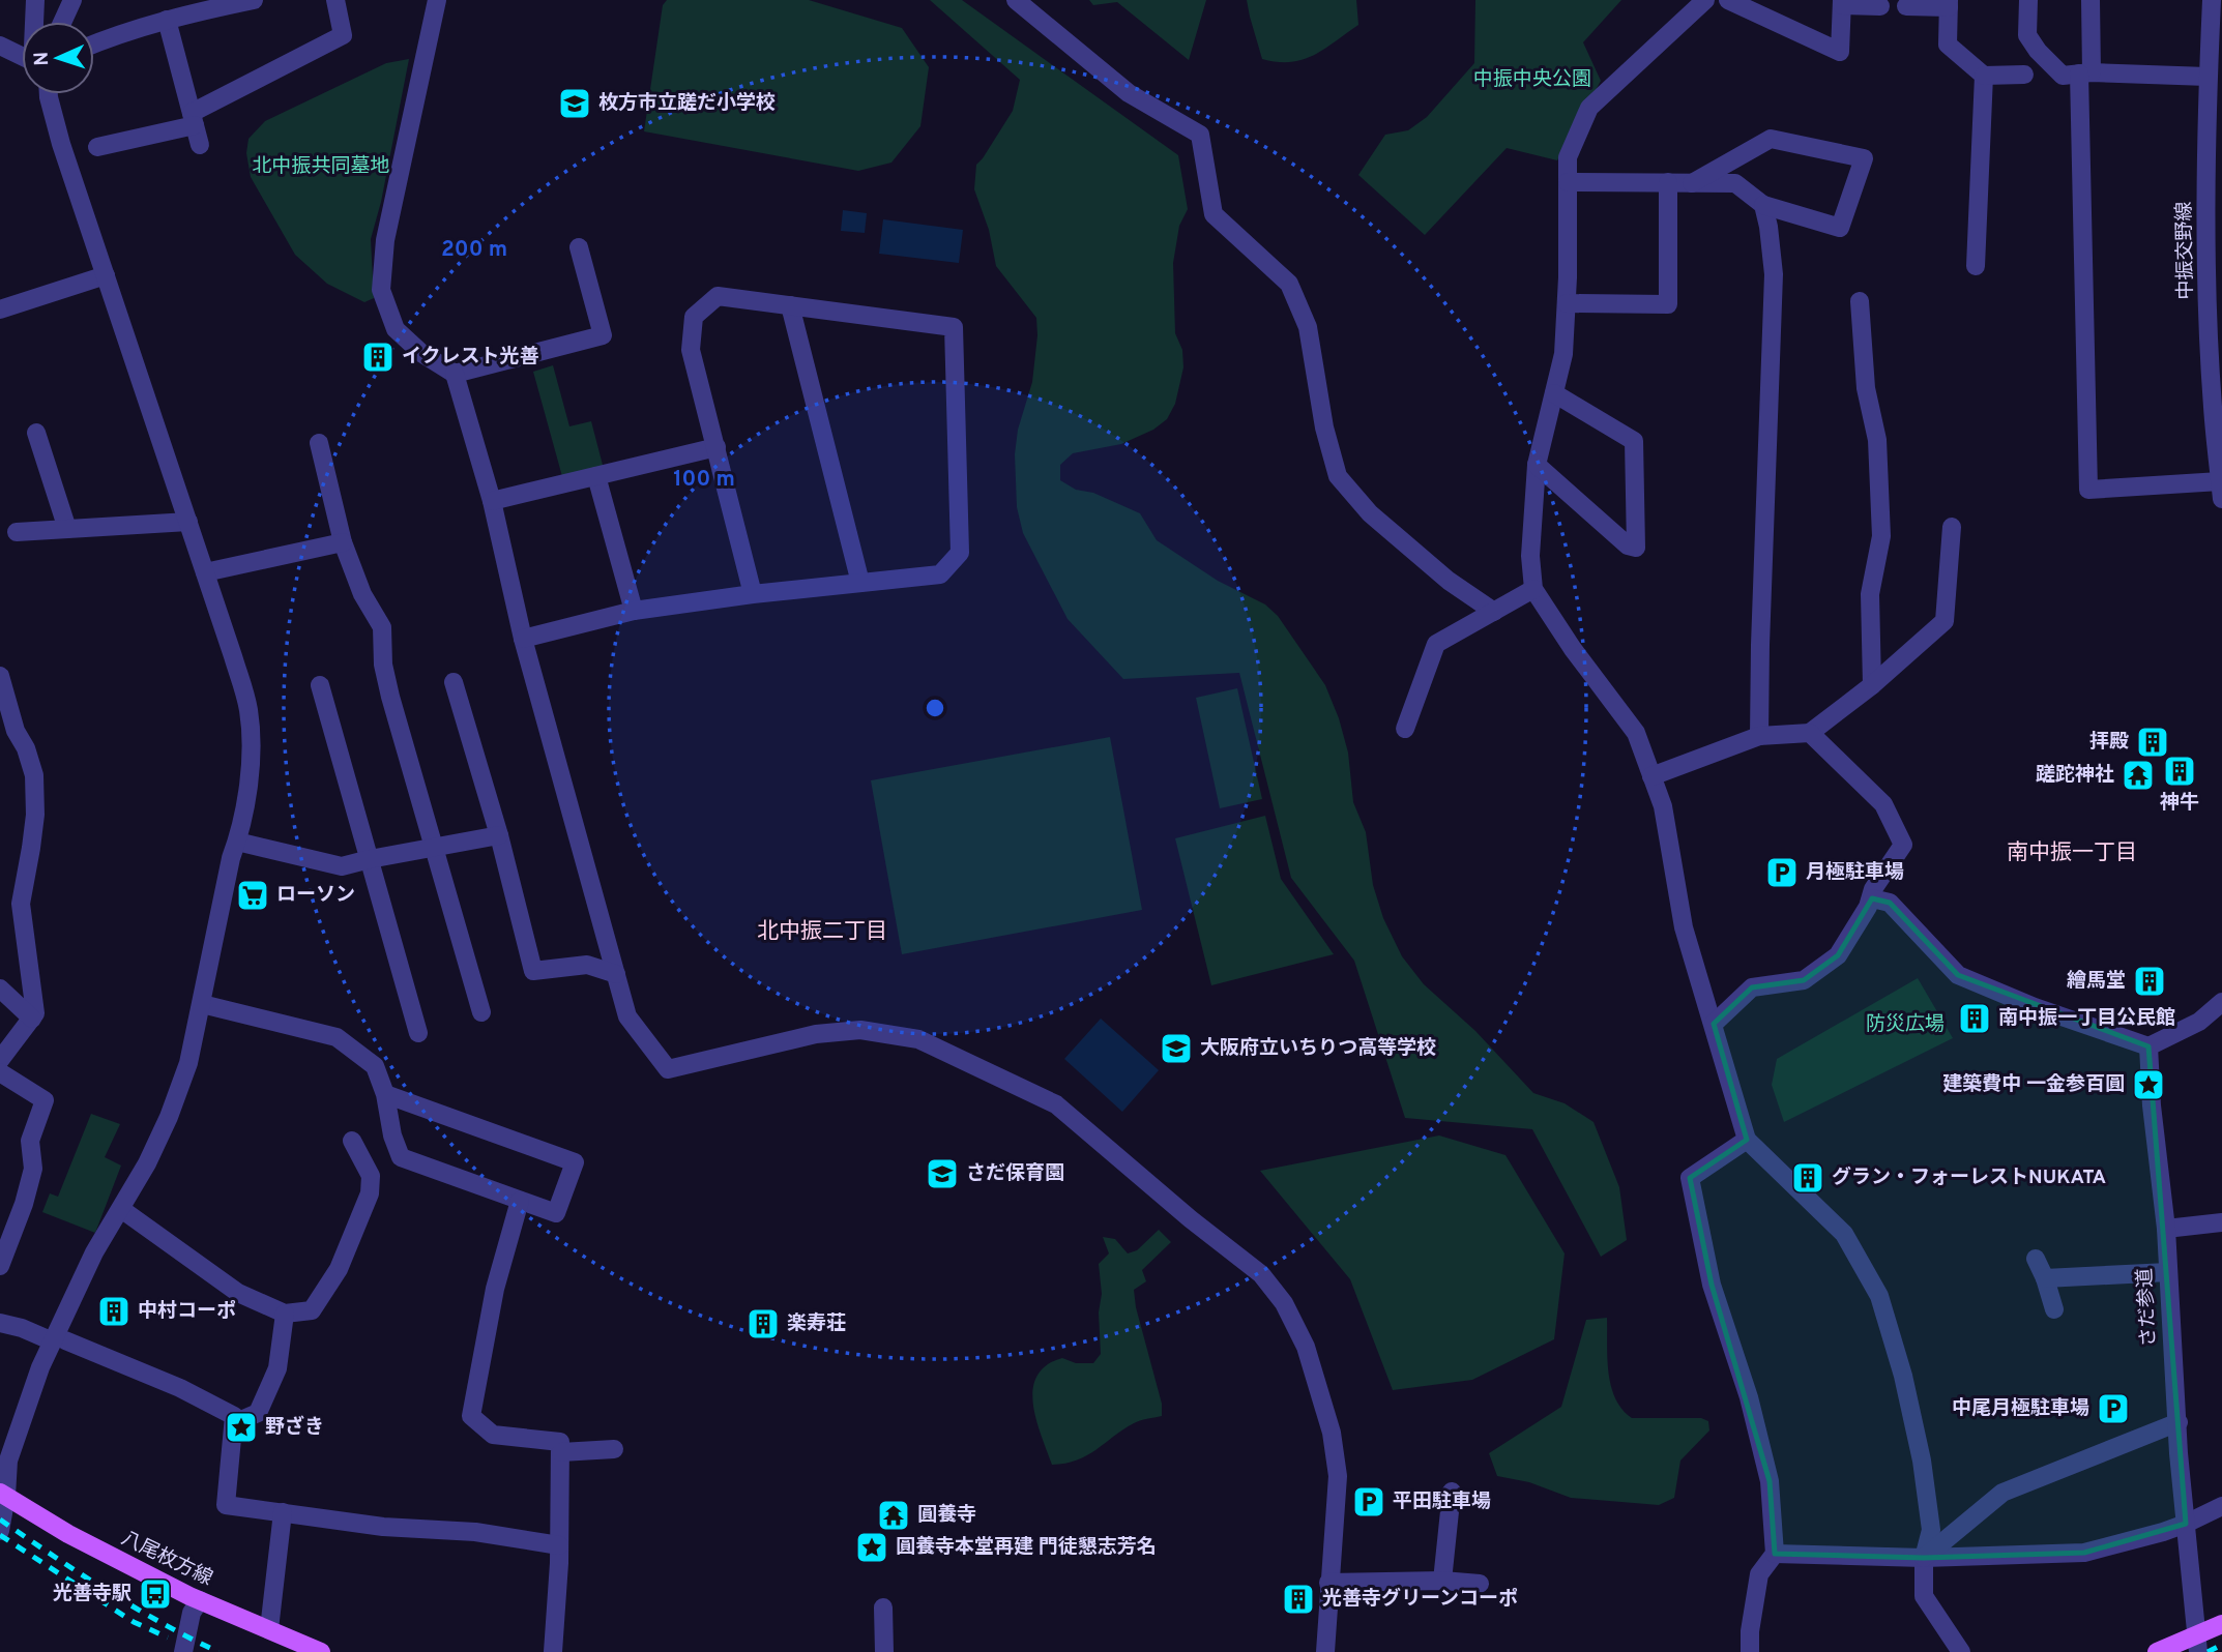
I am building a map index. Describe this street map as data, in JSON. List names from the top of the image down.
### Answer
{
  "streets": {
    "main road": ["八尾枚方線"],
    "street": ["中振交野線", "さだ参道"]
  },
  "districts": ["南中振一丁目", "北中振二丁目"],
  "parks": ["中振中央公園", "北中振共同墓地", "防災広場"],
  "places": {
    "school or university": ["枚方市立蹉だ小学校", "大阪府立いちりつ高等学校", "さだ保育園"],
    "building": [
      "イクレスト光善",
      "拝殿",
      "神牛",
      "繪馬堂",
      "南中振一丁目公民館",
      "グラン・フォーレストNUKATA",
      "中村コーポ",
      "楽寿荘",
      "光善寺グリーンコーポ"
    ],
    "temple": ["蹉跎神社", "圓養寺"],
    "parking": ["月極駐車場", "中尾月極駐車場", "平田駐車場"],
    "supermarket": ["ローソン"],
    "place": ["建築費中 一金参百圓", "野ざき", "圓養寺本堂再建 門徒懇志芳名"],
    "bus stop": ["光善寺駅"]
  },
  "north": "left",
  "rings": ["200 m", "100 m"]
}
